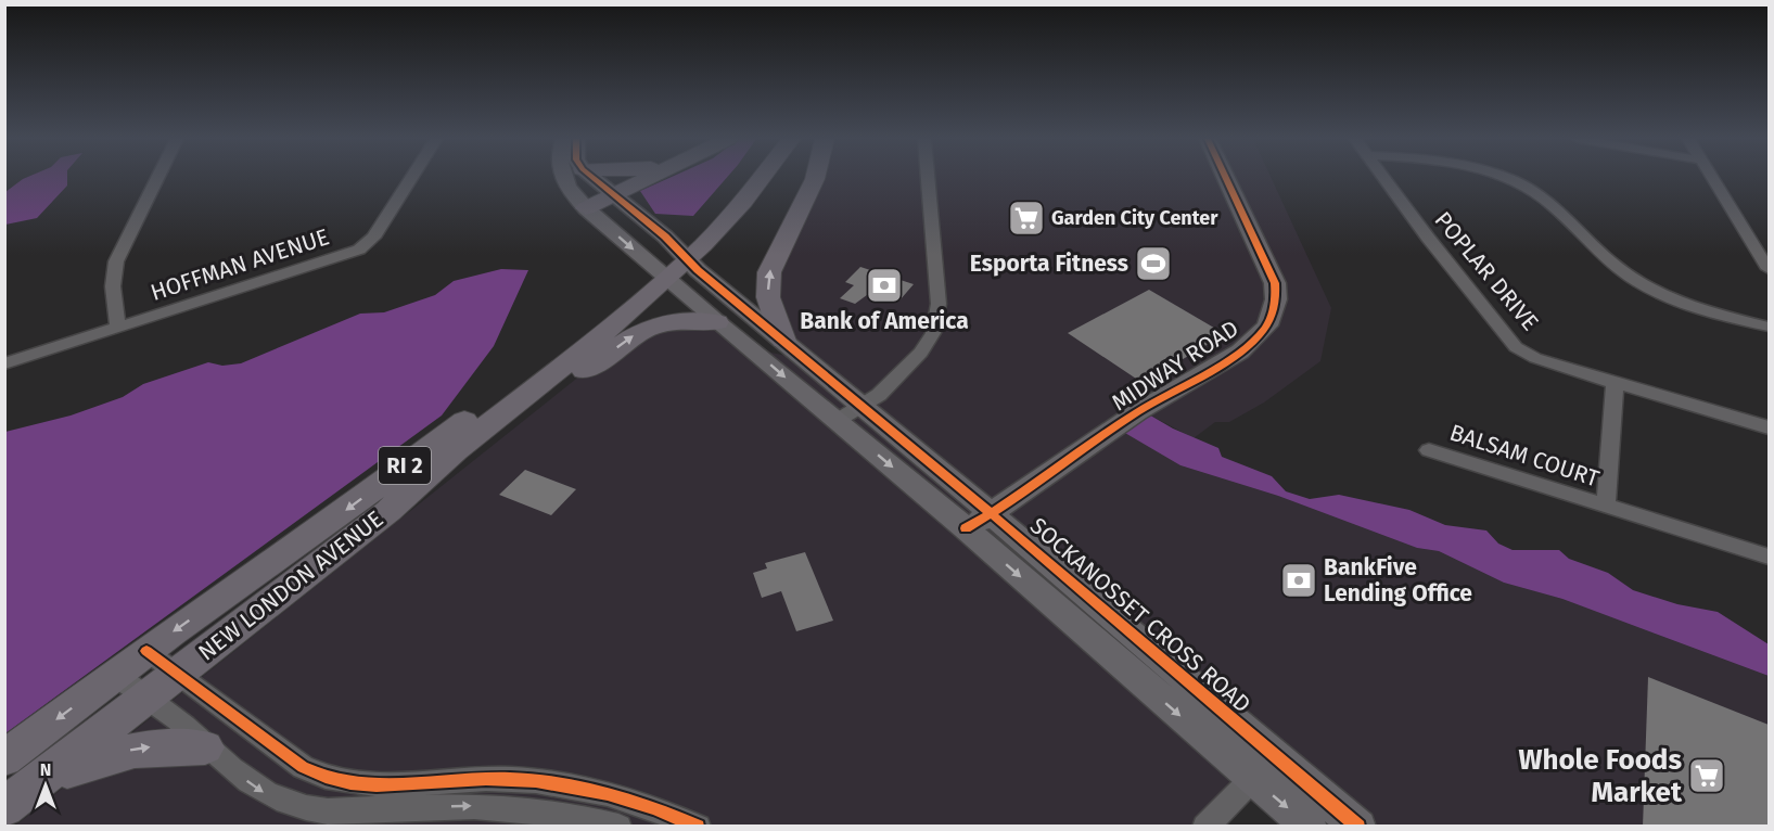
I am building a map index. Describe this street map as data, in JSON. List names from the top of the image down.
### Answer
{
  "streets": {
    "main road": ["RI 2", "NEW LONDON AVENUE"],
    "street": [
      "HOFFMAN AVENUE",
      "POPLAR DRIVE",
      "MIDWAY ROAD",
      "BALSAM COURT"
    ],
    "cycle path": ["SOCKANOSSET CROSS ROAD"]
  },
  "crossings": [
    ["POPLAR DRIVE", "BALSAM COURT"]
  ],
  "places": {
    "supermarket": ["Garden City Center", "Whole Foods Market"],
    "sports": ["Esporta Fitness"],
    "bank": ["Bank of America", "BankFive Lending Office"]
  },
  "north": "top"
}
